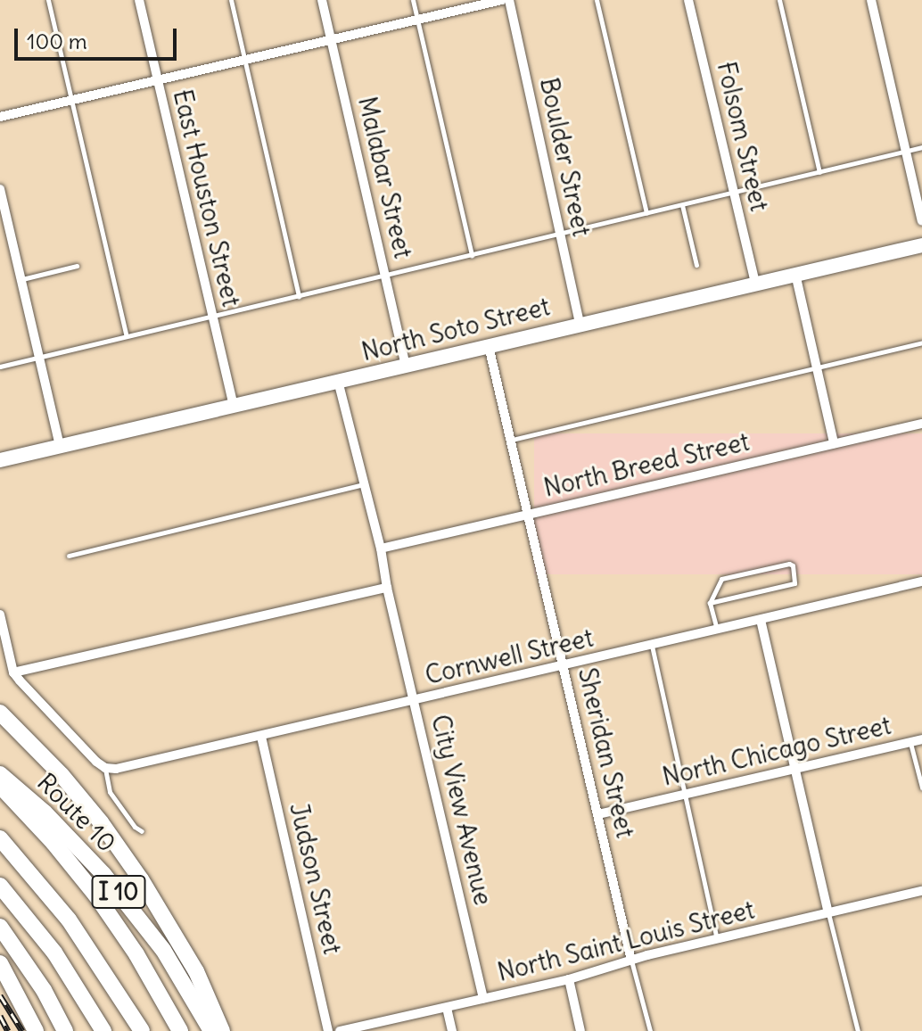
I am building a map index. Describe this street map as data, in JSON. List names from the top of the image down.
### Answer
{
  "streets": {
    "highway": ["Route 10", "I 10"],
    "main road": ["North Soto Street"],
    "street": [
      "Folsom Street",
      "Boulder Street",
      "Malabar Street",
      "East Houston Street",
      "North Breed Street",
      "Cornwell Street",
      "North Chicago Street",
      "Sheridan Street",
      "City View Avenue",
      "Judson Street",
      "North Saint Louis Street"
    ]
  },
  "crossings": [
    ["Folsom Street", "North Soto Street"],
    ["Boulder Street", "North Soto Street"],
    ["Malabar Street", "North Soto Street"],
    ["East Houston Street", "North Soto Street"],
    ["North Soto Street", "Sheridan Street"],
    ["North Soto Street", "City View Avenue"],
    ["North Breed Street", "Sheridan Street"],
    ["North Breed Street", "City View Avenue"],
    ["Cornwell Street", "Sheridan Street"],
    ["Cornwell Street", "City View Avenue"],
    ["Cornwell Street", "Judson Street"],
    ["North Chicago Street", "Sheridan Street"],
    ["Sheridan Street", "North Saint Louis Street"],
    ["City View Avenue", "North Saint Louis Street"]
  ],
  "scale_bar": "100 m"
}
